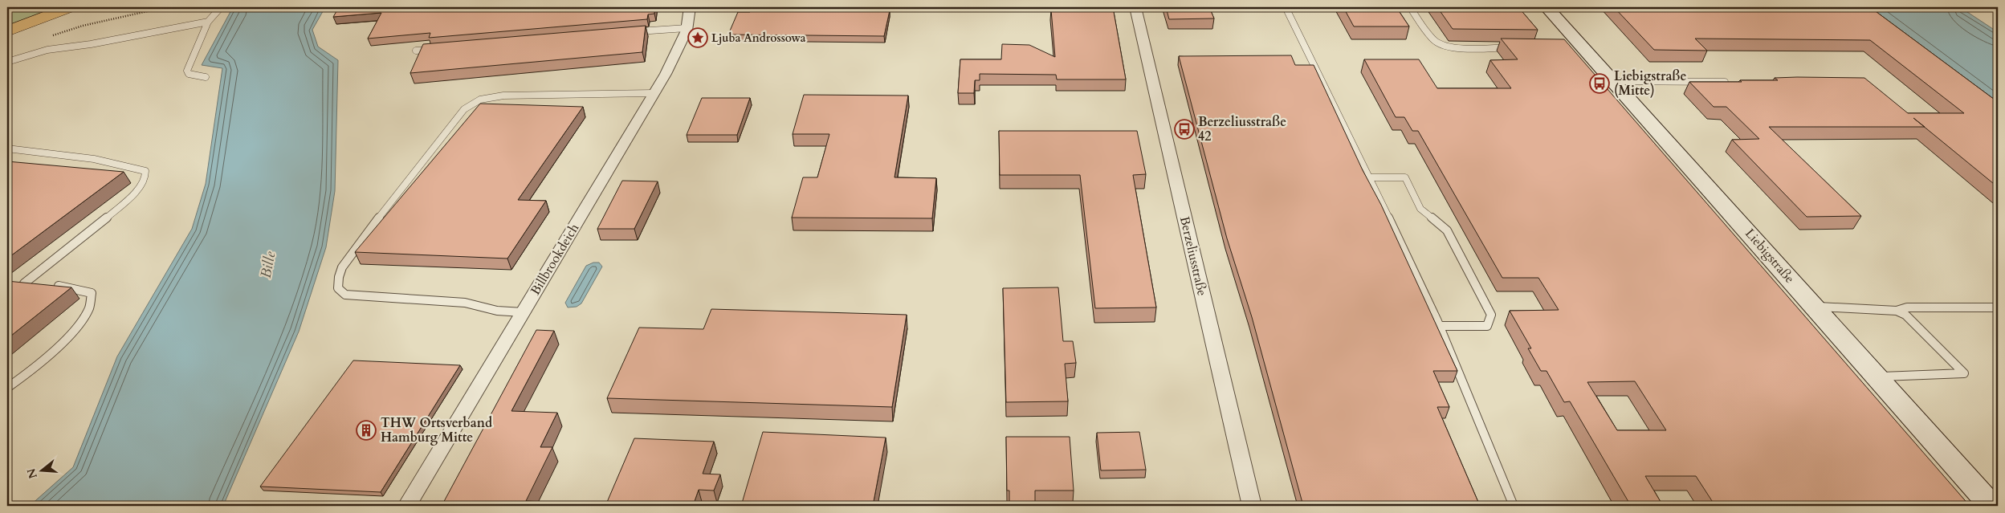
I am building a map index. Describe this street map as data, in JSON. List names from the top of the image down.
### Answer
{
  "streets": {
    "main road": ["Liebigstraße"],
    "street": ["Berzeliusstraße", "Billbrookdeich"]
  },
  "water": ["Bille"],
  "places": {
    "place": ["Ljuba Androssowa"],
    "bus stop": ["Liebigstraße (Mitte)", "Berzeliusstraße 42"],
    "building": ["THW Ortsverband Hamburg Mitte"]
  },
  "north": "left"
}
